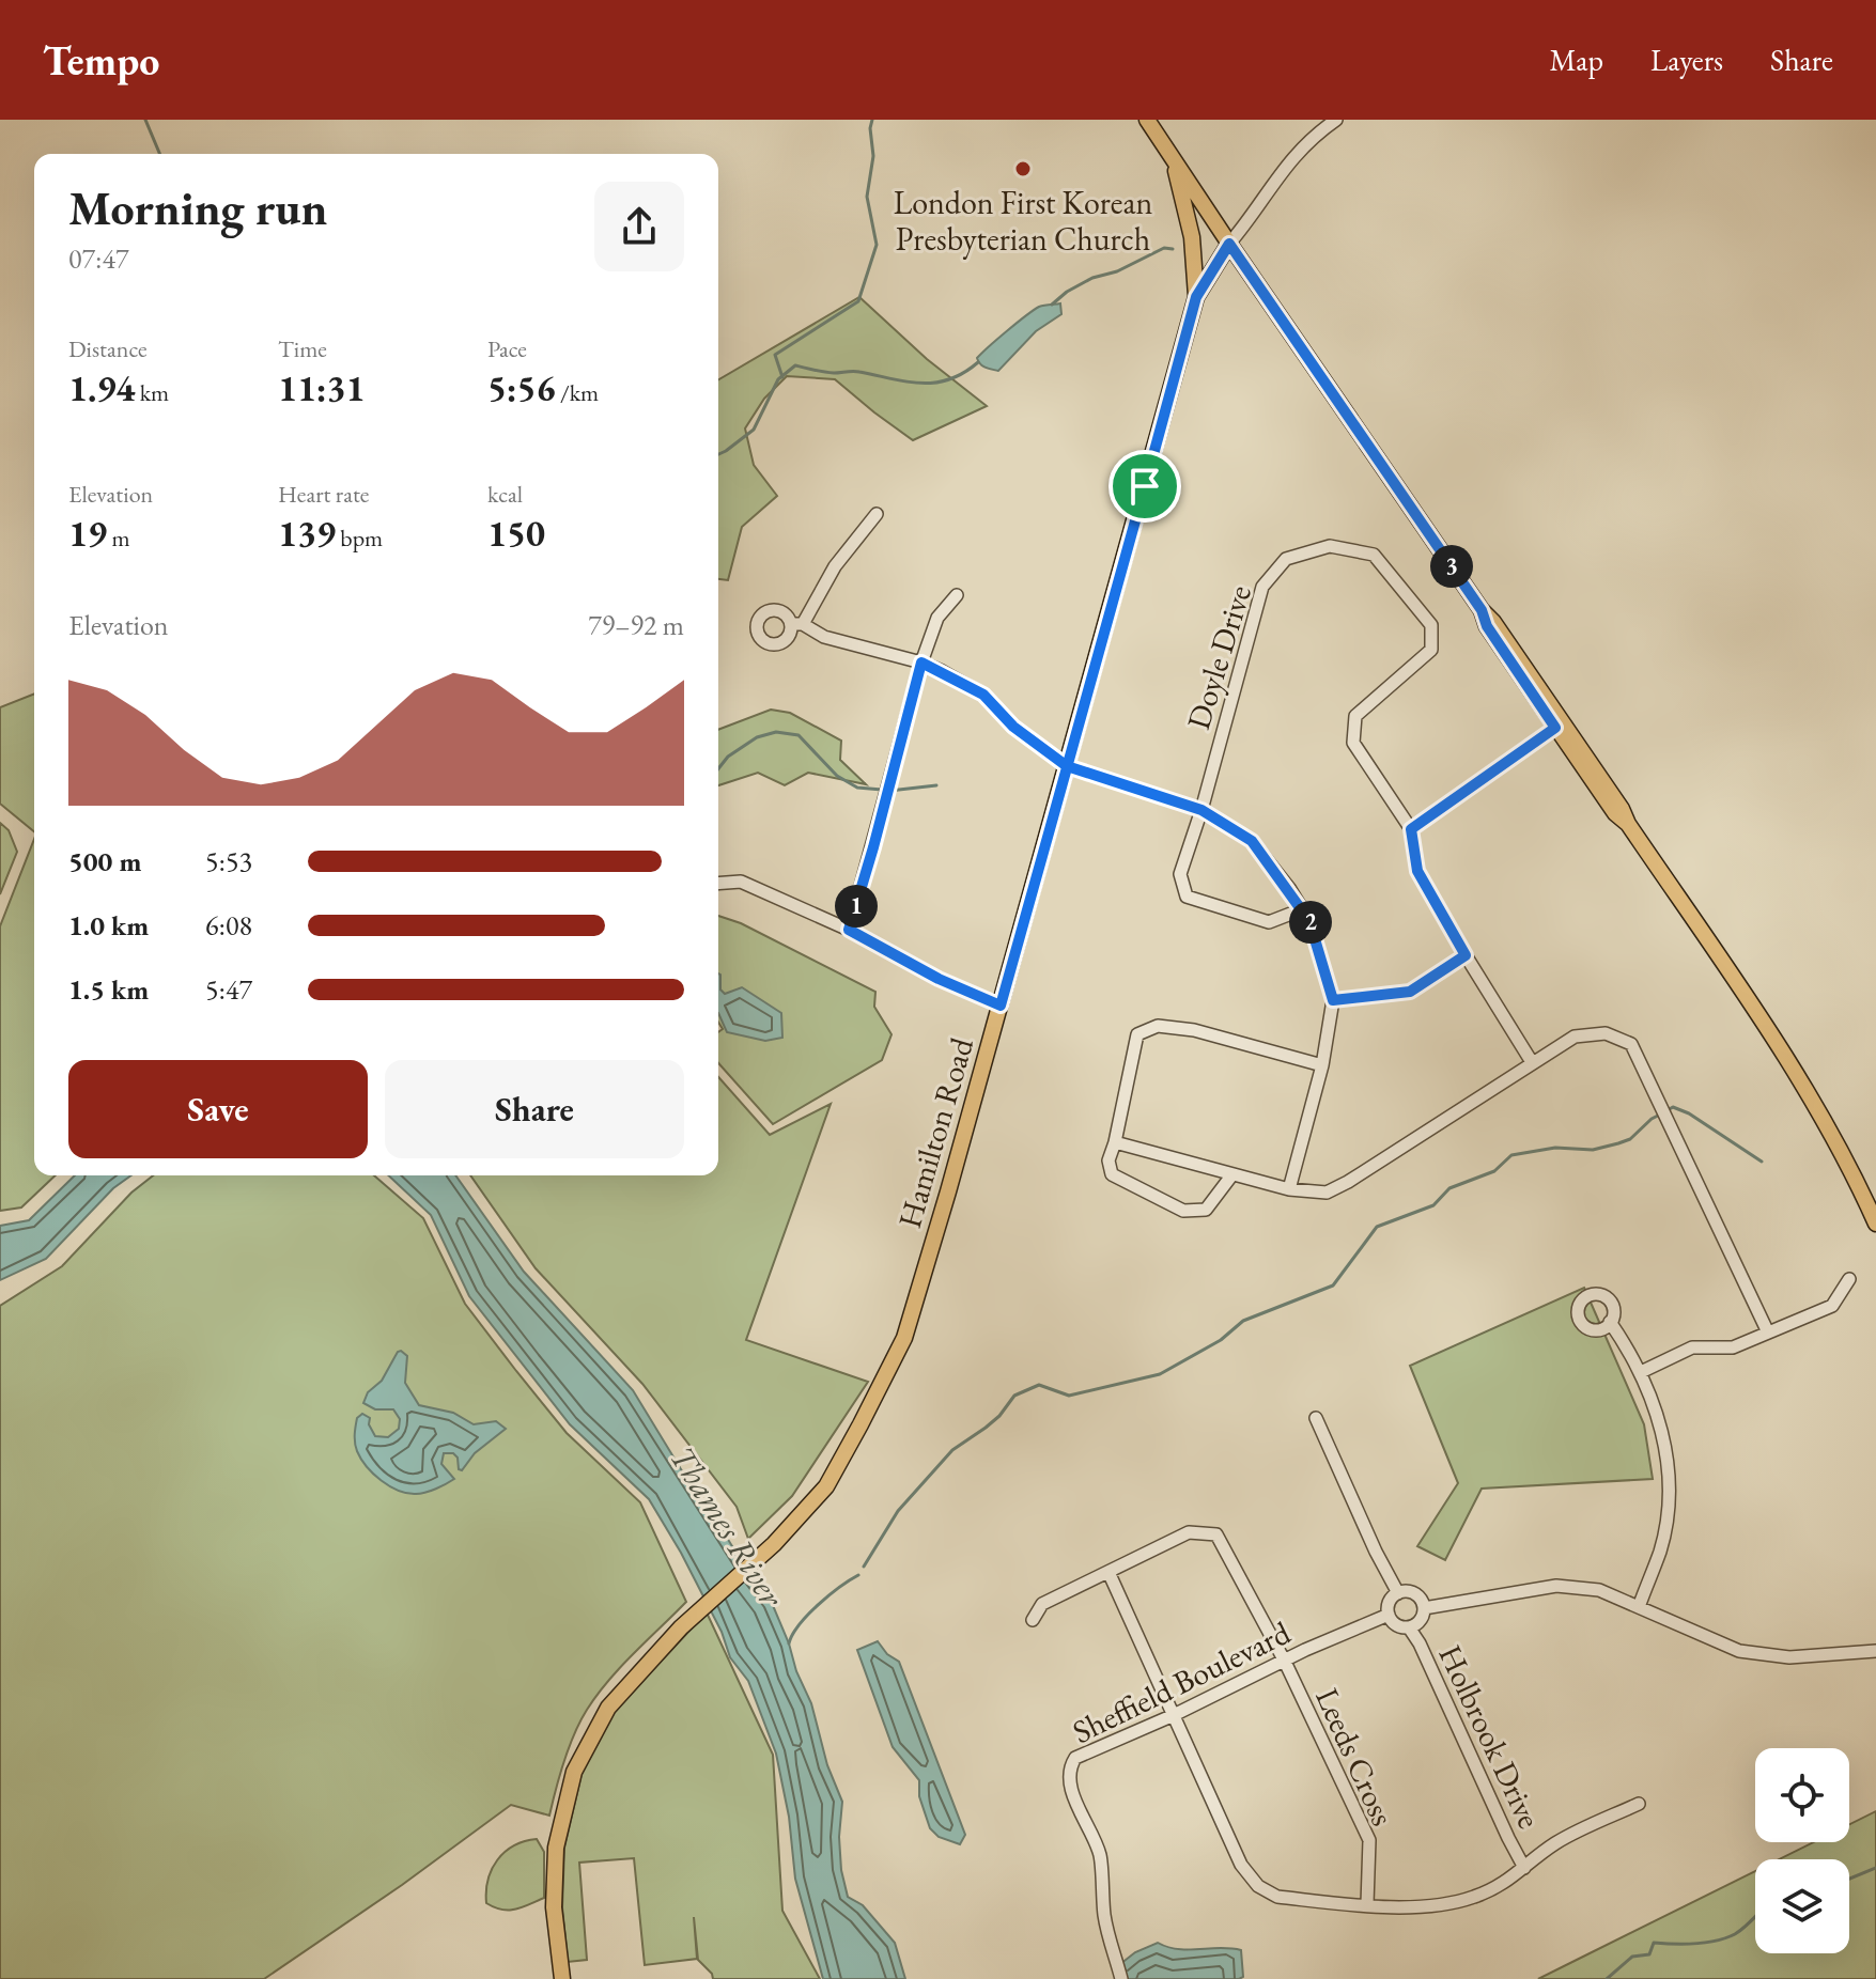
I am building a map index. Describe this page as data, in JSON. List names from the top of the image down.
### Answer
{
  "streets": {
    "main road": ["Hamilton Road"],
    "street": [
      "Doyle Drive",
      "Sheffield Boulevard",
      "Holbrook Drive",
      "Leeds Cross"
    ]
  },
  "crossings": [
    ["Sheffield Boulevard", "Holbrook Drive"],
    ["Sheffield Boulevard", "Leeds Cross"]
  ],
  "water": ["Thames River"],
  "places": ["London First Korean Presbyterian Church"],
  "page": {
    "header": "Tempo",
    "nav": ["Map", "Layers", "Share"],
    "heading": ["Morning run", "07:47"],
    "stats": [
      ["Distance", "1.94 km"],
      ["Time", "11:31"],
      ["Pace", "5:56 /km"],
      ["Elevation", "19 m"],
      ["Heart rate", "139 bpm"],
      ["kcal", "150"]
    ],
    "pins": ["3", "1", "2"],
    "chart": ["Elevation", "79–92 m"],
    "list": [
      {
        "name": "500 m",
        "note": "5:53"
      },
      {
        "name": "1.0 km",
        "note": "6:08"
      },
      {
        "name": "1.5 km",
        "note": "5:47"
      }
    ],
    "buttons": ["Save", "Share"]
  }
}
